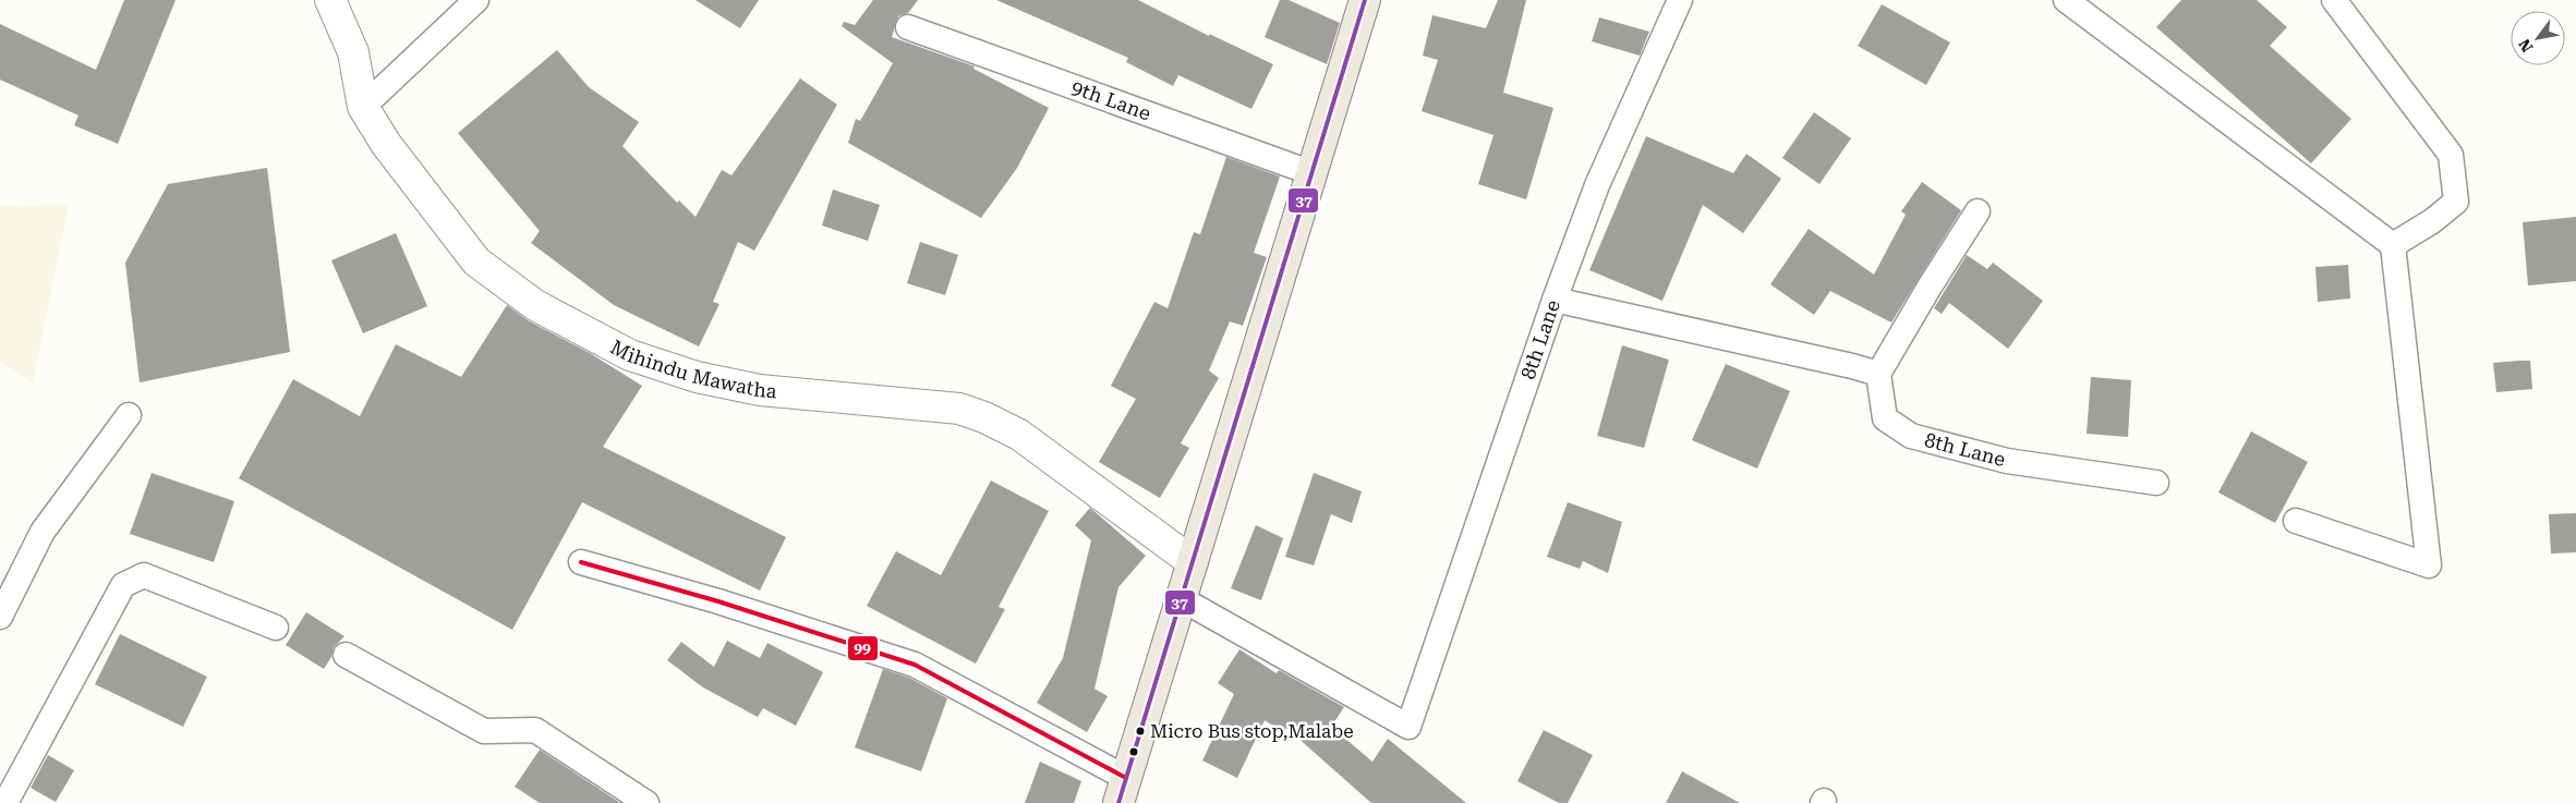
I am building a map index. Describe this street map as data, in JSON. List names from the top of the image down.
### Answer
{
  "streets": {
    "street": ["9th Lane", "8th Lane", "Mihindu Mawatha"]
  },
  "places": ["Micro Bus stop,Malabe"],
  "lines": ["transit line 37", "transit line 99"],
  "north": "bottom left"
}
